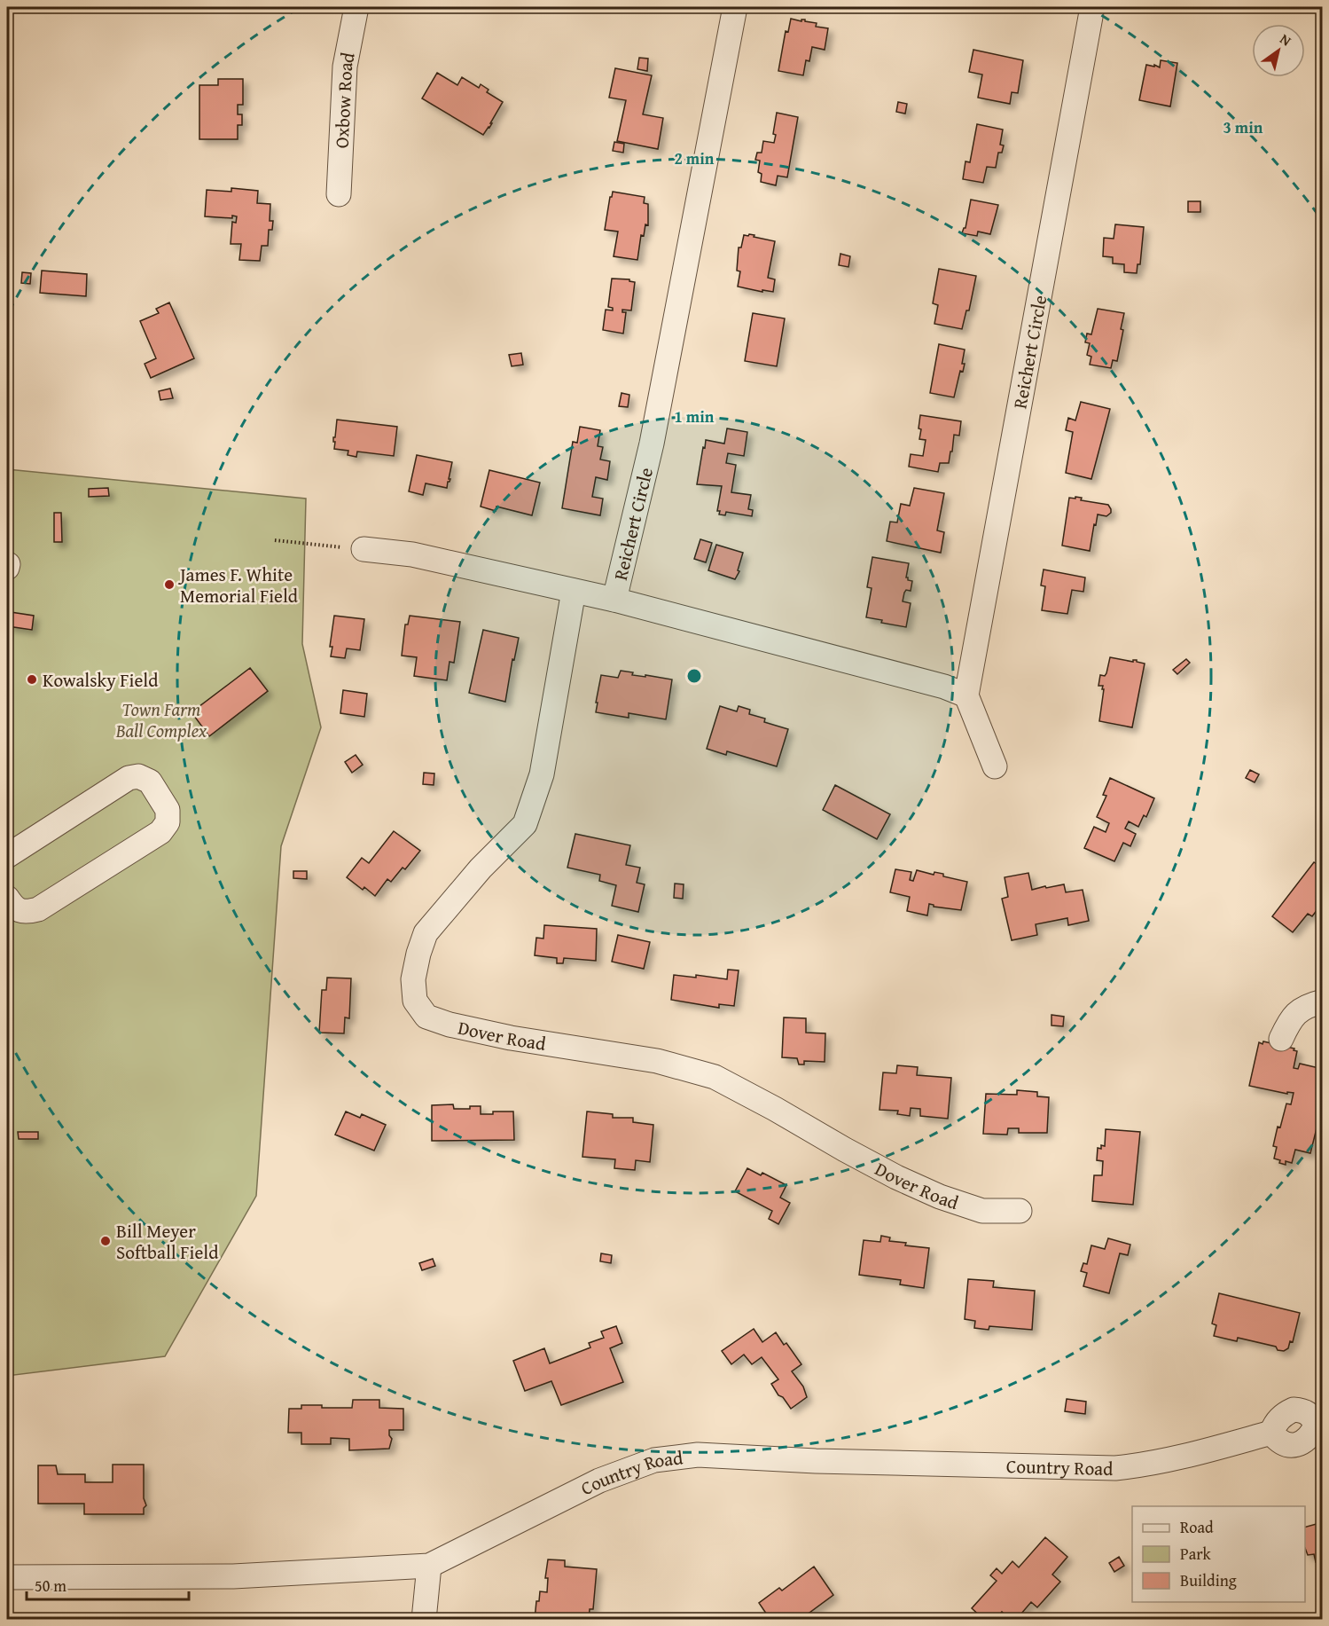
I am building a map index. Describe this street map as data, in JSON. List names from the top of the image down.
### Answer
{
  "streets": {
    "street": [
      "Oxbow Road",
      "Reichert Circle",
      "Dover Road",
      "Country Road"
    ]
  },
  "crossings": [
    ["Reichert Circle", "Dover Road"]
  ],
  "parks": ["Town Farm Ball Complex"],
  "places": ["James F. White Memorial Field", "Kowalsky Field", "Bill Meyer Softball Field"],
  "legend": ["Road", "Park", "Building"],
  "scale_bar": "50 m",
  "north": "top right",
  "rings": ["3 min", "2 min", "1 min"]
}
